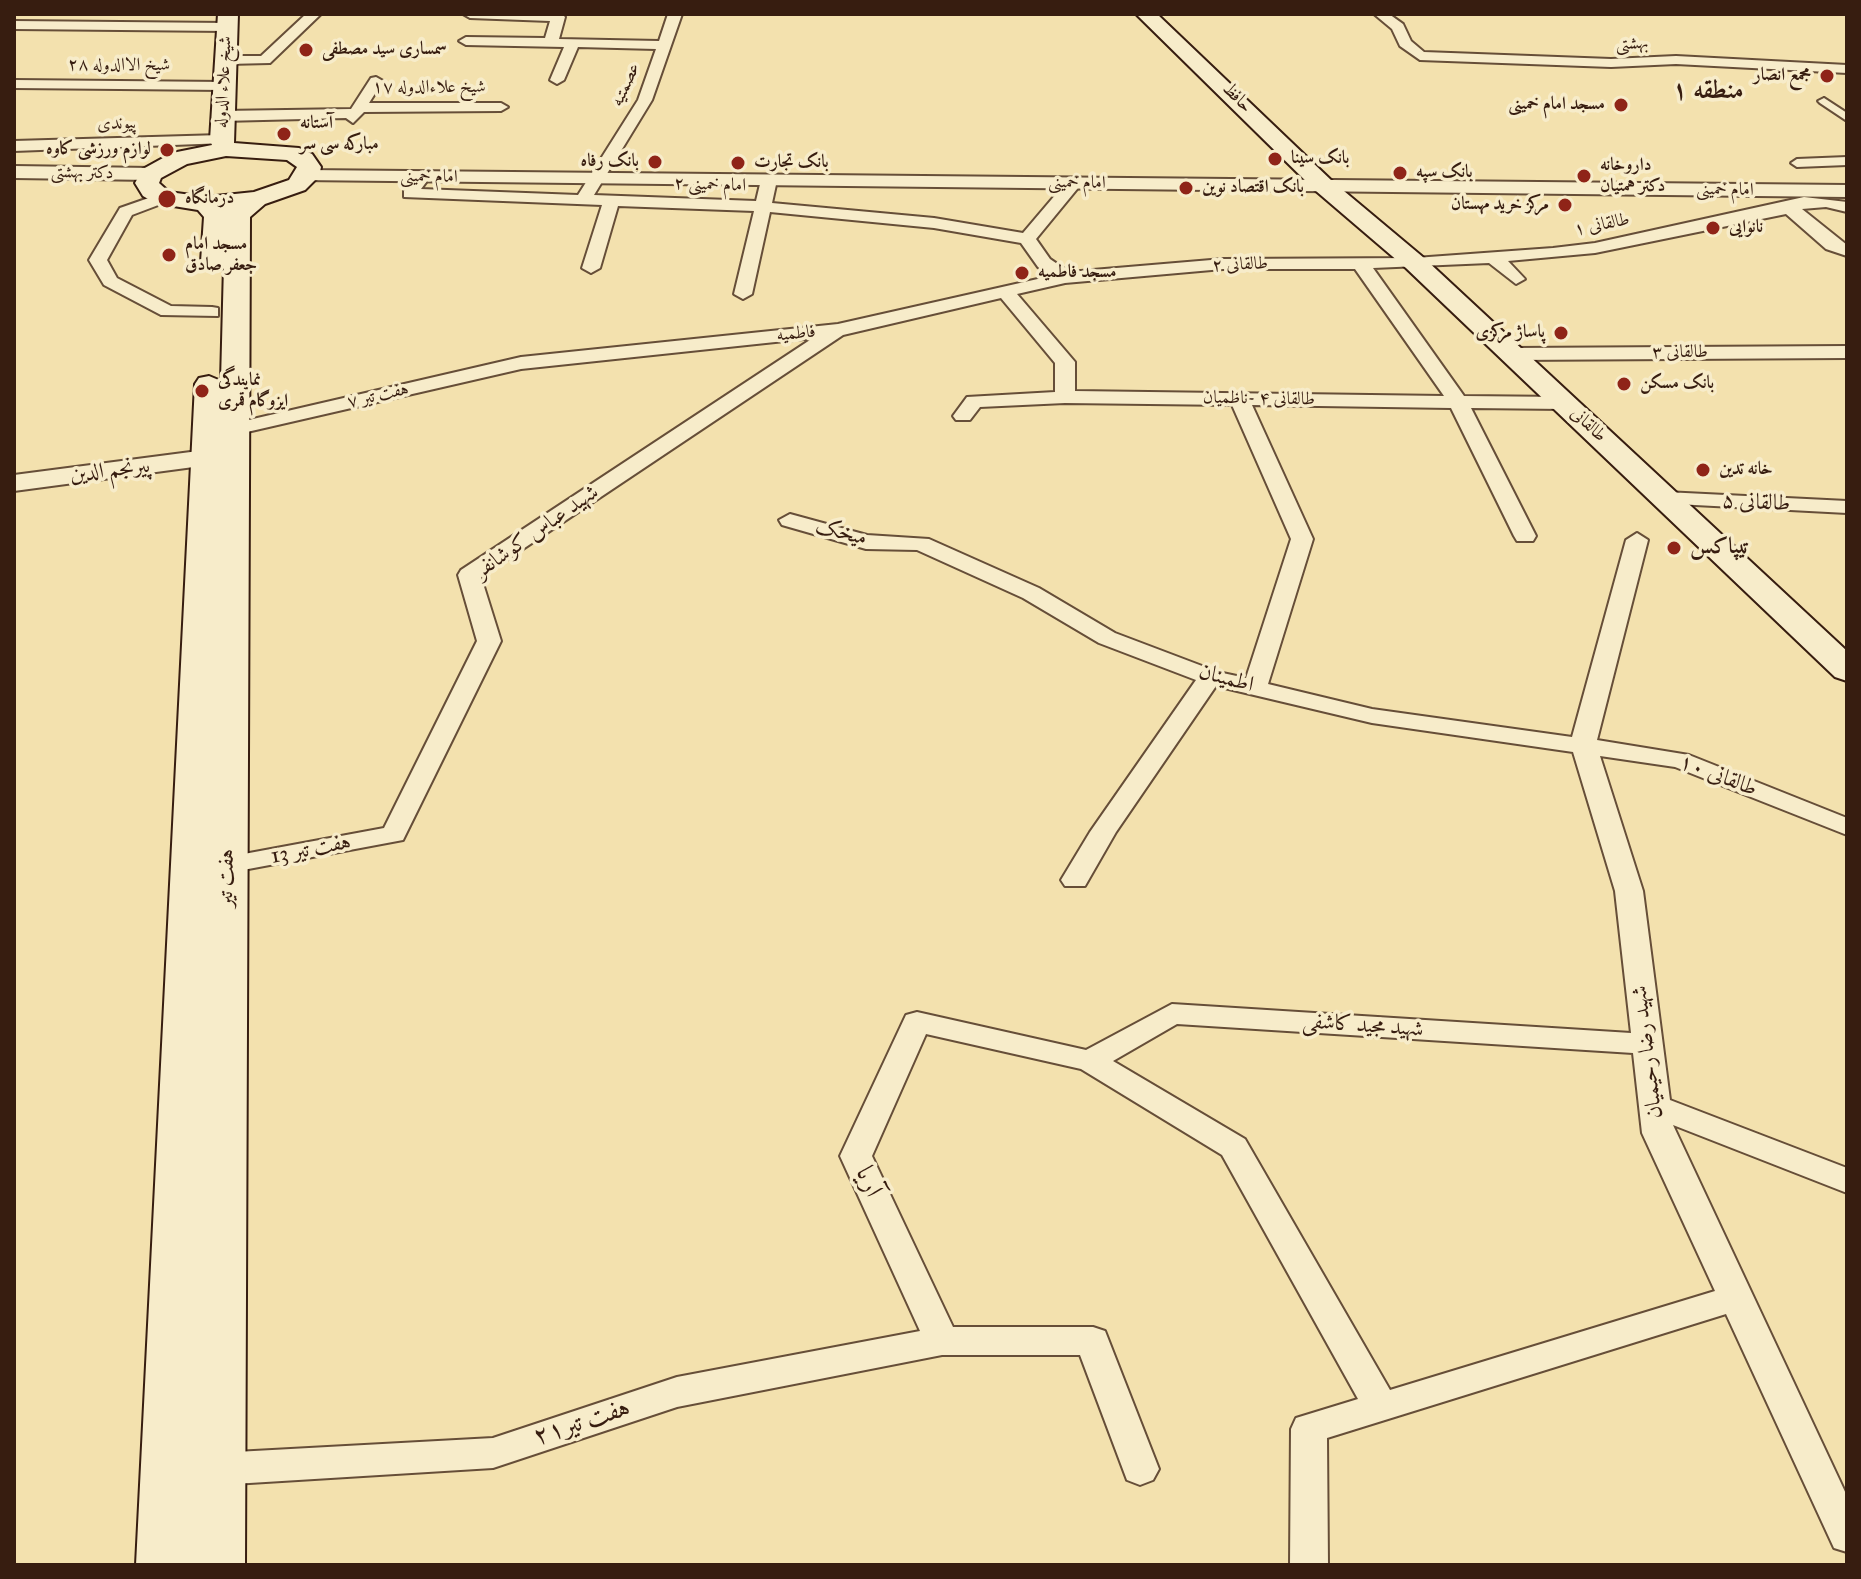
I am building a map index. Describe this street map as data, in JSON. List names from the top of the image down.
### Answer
{
  "streets": {
    "main road": [
      "شیخ علاء الدوله",
      "حافظ",
      "طالقانی",
      "هفت تیر"
    ],
    "street": [
      "بهشتی",
      "شیخ الاالدوله ۲۸",
      "عصمتیه",
      "شیخ علاءالدوله ۱۷",
      "پیوندی",
      "دکتر بهشتی",
      "امام خمینی",
      "امام خمینی ۲",
      "طالقانی ۱",
      "طالقانی ۲",
      "فاطمیه",
      "طالقانی ۳",
      "هفت تیر ۷",
      "طالقانی ۴ -ناظمیان",
      "پیرنجم الدین",
      "طالقانی ۵",
      "شهید عباس کوشانفر",
      "میخک",
      "اطمینان",
      "طالقانی ۱۰",
      "هفت تیر 13",
      "شهید مجید کاشفی",
      "شهید رضا رحیمیان",
      "آریا",
      "هفت تیر۲۱"
    ]
  },
  "crossings": [
    ["شیخ الاالدوله ۲۸", "شیخ علاء الدوله"],
    ["شیخ علاء الدوله", "شیخ علاءالدوله ۱۷"],
    ["شیخ علاء الدوله", "پیوندی"],
    ["عصمتیه", "امام خمینی"],
    ["عصمتیه", "امام خمینی ۲"],
    ["حافظ", "امام خمینی"],
    ["حافظ", "طالقانی"],
    ["امام خمینی", "امام خمینی ۲"],
    ["امام خمینی", "طالقانی"],
    ["طالقانی ۱", "طالقانی ۲"],
    ["طالقانی ۱", "طالقانی"],
    ["طالقانی ۲", "فاطمیه"],
    ["طالقانی ۲", "طالقانی"],
    ["فاطمیه", "هفت تیر ۷"],
    ["فاطمیه", "شهید عباس کوشانفر"],
    ["طالقانی ۳", "طالقانی"],
    ["هفت تیر ۷", "پیرنجم الدین"],
    ["هفت تیر ۷", "هفت تیر"],
    ["طالقانی ۴ -ناظمیان", "طالقانی"],
    ["طالقانی", "طالقانی ۵"],
    ["پیرنجم الدین", "هفت تیر"],
    ["شهید عباس کوشانفر", "هفت تیر 13"],
    ["میخک", "اطمینان"],
    ["اطمینان", "طالقانی ۱۰"],
    ["اطمینان", "شهید رضا رحیمیان"],
    ["طالقانی ۱۰", "شهید رضا رحیمیان"],
    ["هفت تیر 13", "هفت تیر"],
    ["هفت تیر", "هفت تیر۲۱"],
    ["شهید مجید کاشفی", "شهید رضا رحیمیان"],
    ["شهید مجید کاشفی", "آریا"],
    ["آریا", "هفت تیر۲۱"]
  ],
  "districts": ["منطقه ۱"],
  "places": [
    "سمساری سید مصطفی",
    "مجمع انصار",
    "مسجد امام خمینی",
    "آستانه مبارکه سی سر",
    "لوازم ورزشی کاوه",
    "بانک سینا",
    "بانک رفاه",
    "بانک تجارت",
    "بانک سپه",
    "داروخانه دکتر همتیان",
    "بانک اقتصاد نوین",
    "درمانگاه",
    "مرکز خرید مهستان",
    "نانوایی",
    "مسجد امام جعفر صادق",
    "مسجد فاطمیه",
    "پاساژ مرکزی",
    "بانک مسکن",
    "نمایندگی ایزوگام قمری",
    "خانه تدین",
    "تیپاکس"
  ]
}
